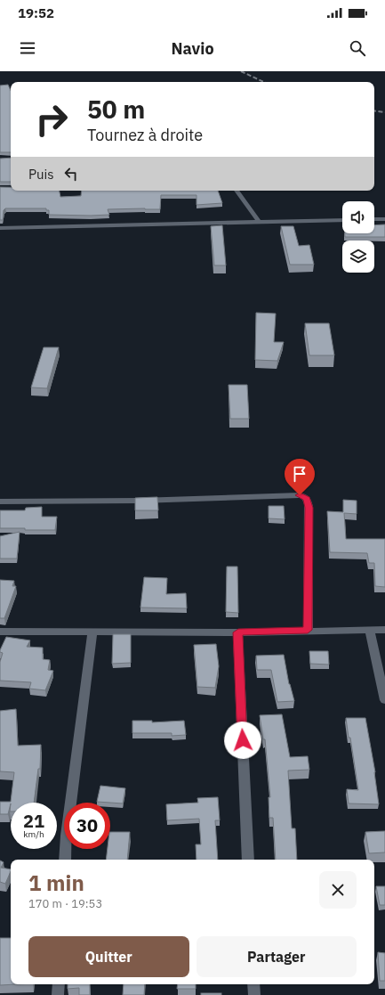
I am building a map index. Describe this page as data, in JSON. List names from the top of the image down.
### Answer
{
  "page": {
    "status": "19:52",
    "header": "Navio",
    "turn": ["50 m", "Tournez à droite"],
    "then": "Puis",
    "speed": "21 km/h",
    "limit": "30",
    "heading": ["1 min", "170 m · 19:53"],
    "buttons": ["Quitter", "Partager"]
  }
}
